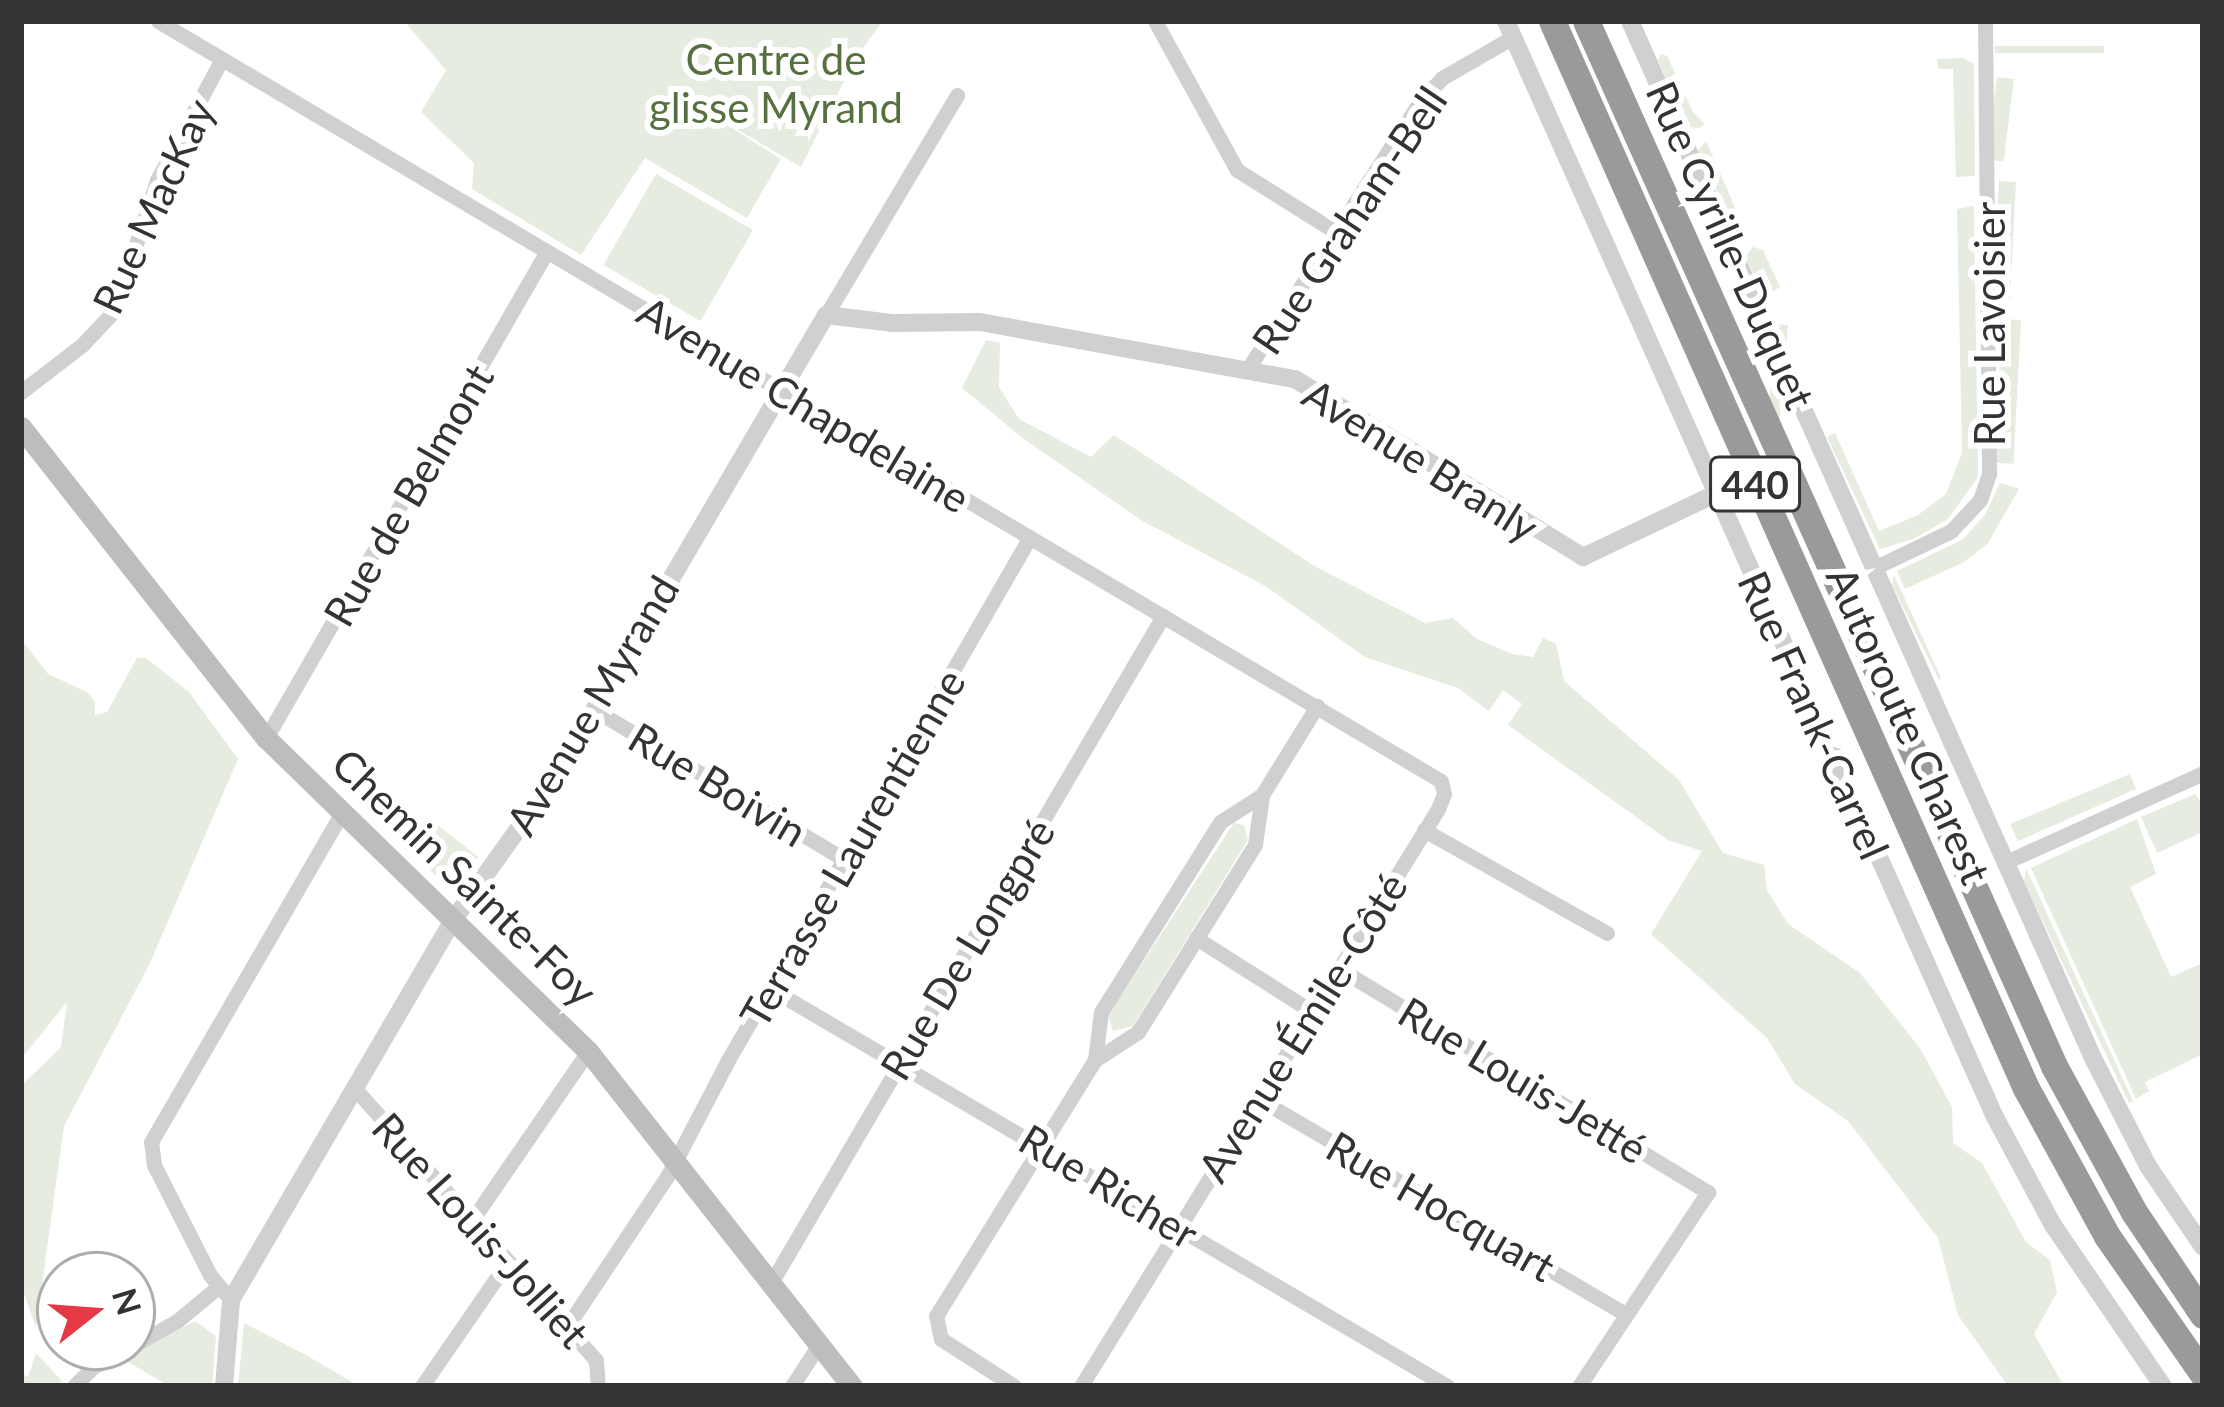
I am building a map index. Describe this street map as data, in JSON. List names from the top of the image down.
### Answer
{
  "streets": {
    "highway": ["440", "Autoroute Charest"],
    "main road": ["Chemin Sainte-Foy"],
    "street": [
      "Rue MacKay",
      "Rue Graham-Bell",
      "Rue Cyrille-Duquet",
      "Rue Lavoisier",
      "Avenue Chapdelaine",
      "Avenue Branly",
      "Rue de Belmont",
      "Avenue Myrand",
      "Rue Frank-Carrel",
      "Rue Boivin",
      "Terrasse Laurentienne",
      "Rue De Longpré",
      "Avenue Émile-Côté",
      "Rue Louis-Jetté",
      "Rue Richer",
      "Rue Hocquart",
      "Rue Louis-Jolliet"
    ]
  },
  "crossings": [
    ["Rue MacKay", "Avenue Chapdelaine"],
    ["Rue Graham-Bell", "Avenue Branly"],
    ["Rue Graham-Bell", "Rue Frank-Carrel"],
    ["Rue Cyrille-Duquet", "Rue Lavoisier"],
    ["Avenue Chapdelaine", "Rue de Belmont"],
    ["Avenue Chapdelaine", "Avenue Myrand"],
    ["Avenue Chapdelaine", "Terrasse Laurentienne"],
    ["Avenue Chapdelaine", "Rue De Longpré"],
    ["Avenue Chapdelaine", "Avenue Émile-Côté"],
    ["Avenue Branly", "Avenue Myrand"],
    ["Avenue Branly", "Rue Frank-Carrel"],
    ["Rue de Belmont", "Chemin Sainte-Foy"],
    ["Avenue Myrand", "Rue Boivin"],
    ["Avenue Myrand", "Chemin Sainte-Foy"],
    ["Avenue Myrand", "Rue Louis-Jolliet"],
    ["Rue Boivin", "Terrasse Laurentienne"],
    ["Terrasse Laurentienne", "Chemin Sainte-Foy"],
    ["Terrasse Laurentienne", "Rue Richer"],
    ["Terrasse Laurentienne", "Rue Louis-Jolliet"],
    ["Chemin Sainte-Foy", "Rue De Longpré"],
    ["Rue De Longpré", "Rue Richer"],
    ["Avenue Émile-Côté", "Rue Louis-Jetté"],
    ["Avenue Émile-Côté", "Rue Richer"],
    ["Avenue Émile-Côté", "Rue Hocquart"],
    ["Rue Louis-Jetté", "Rue Hocquart"]
  ],
  "parks": ["Centre de glisse Myrand"],
  "north": "right"
}
